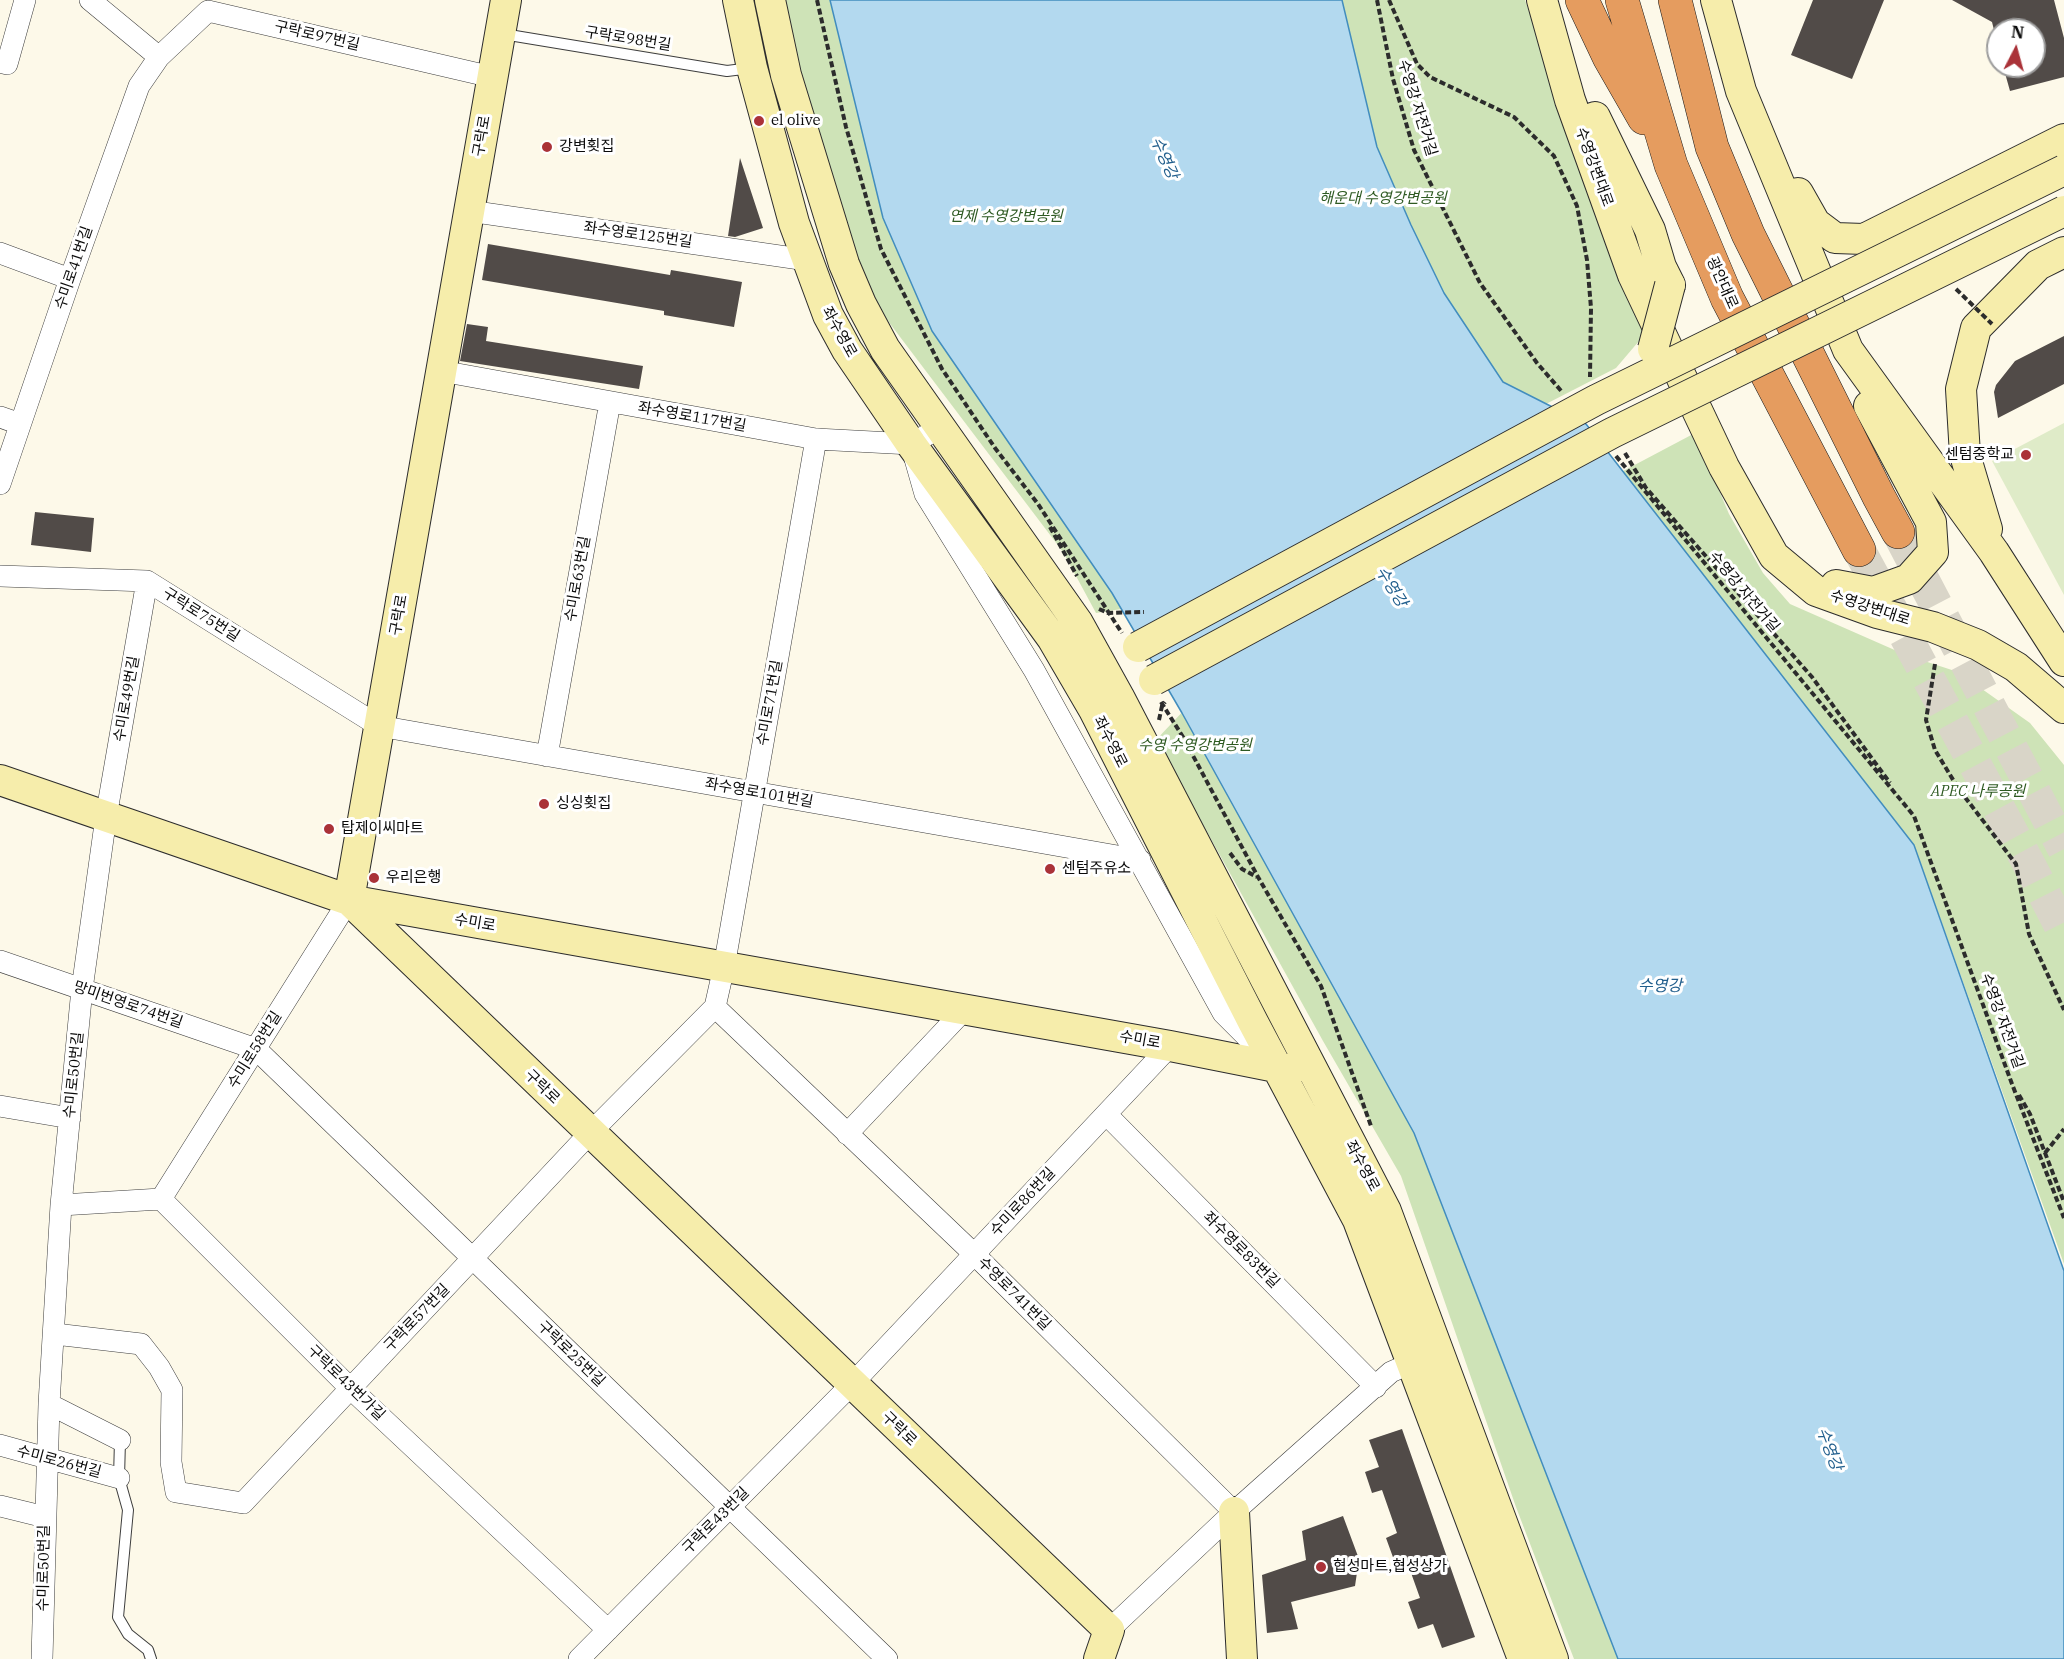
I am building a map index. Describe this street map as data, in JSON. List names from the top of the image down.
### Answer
{
  "streets": {
    "highway": ["광안대로"],
    "main road": [
      "구락로",
      "수영강변대로",
      "좌수영로",
      "수미로"
    ],
    "street": [
      "구락로97번길",
      "좌수영로125번길",
      "수미로41번길",
      "좌수영로117번길",
      "수미로63번길",
      "구락로75번길",
      "수미로49번길",
      "수미로71번길",
      "좌수영로101번길",
      "망미번영로74번길",
      "수미로58번길",
      "수미로50번길",
      "수미로86번길",
      "좌수영로83번길",
      "수영로741번길",
      "구락로57번길",
      "구락로25번길",
      "구락로43번가길",
      "수미로26번길",
      "구락로43번길"
    ],
    "lane": ["구락로98번길"],
    "path": ["수영강 자전거길"]
  },
  "crossings": [
    ["구락로97번길", "구락로"],
    ["구락로97번길", "수미로41번길"],
    ["구락로98번길", "구락로"],
    ["구락로98번길", "좌수영로"],
    ["구락로", "좌수영로125번길"],
    ["구락로", "좌수영로117번길"],
    ["구락로", "구락로75번길"],
    ["구락로", "좌수영로101번길"],
    ["구락로", "수미로"],
    ["구락로", "수미로58번길"],
    ["구락로", "수미로86번길"],
    ["구락로", "구락로57번길"],
    ["구락로", "구락로43번길"],
    ["좌수영로125번길", "좌수영로"],
    ["좌수영로", "좌수영로117번길"],
    ["좌수영로", "수미로"],
    ["좌수영로117번길", "수미로63번길"],
    ["좌수영로117번길", "수미로71번길"],
    ["수미로63번길", "좌수영로101번길"],
    ["구락로75번길", "수미로49번길"],
    ["구락로75번길", "좌수영로101번길"],
    ["수미로49번길", "수미로"],
    ["수미로49번길", "수미로50번길"],
    ["수미로71번길", "좌수영로101번길"],
    ["수미로71번길", "수미로"],
    ["수미로", "수미로58번길"],
    ["수미로", "수미로50번길"],
    ["수미로", "수미로86번길"],
    ["망미번영로74번길", "수미로58번길"],
    ["망미번영로74번길", "수미로50번길"],
    ["망미번영로74번길", "구락로25번길"],
    ["수미로58번길", "구락로25번길"],
    ["수미로58번길", "구락로43번가길"],
    ["수미로50번길", "구락로57번길"],
    ["수미로50번길", "수미로26번길"],
    ["수미로86번길", "좌수영로83번길"],
    ["수미로86번길", "수영로741번길"],
    ["수미로86번길", "구락로43번길"],
    ["구락로57번길", "구락로25번길"],
    ["구락로57번길", "구락로43번가길"],
    ["구락로25번길", "구락로43번길"],
    ["구락로43번가길", "구락로43번길"]
  ],
  "water": ["수영강"],
  "parks": [
    "해운대 수영강변공원",
    "연제 수영강변공원",
    "수영 수영강변공원",
    "APEC 나루공원"
  ],
  "places": [
    "el olive",
    "강변횟집",
    "센텀중학교",
    "싱싱횟집",
    "탑제이씨마트",
    "센텀주유소",
    "우리은행",
    "협성마트,협성상가"
  ],
  "north": "top"
}
